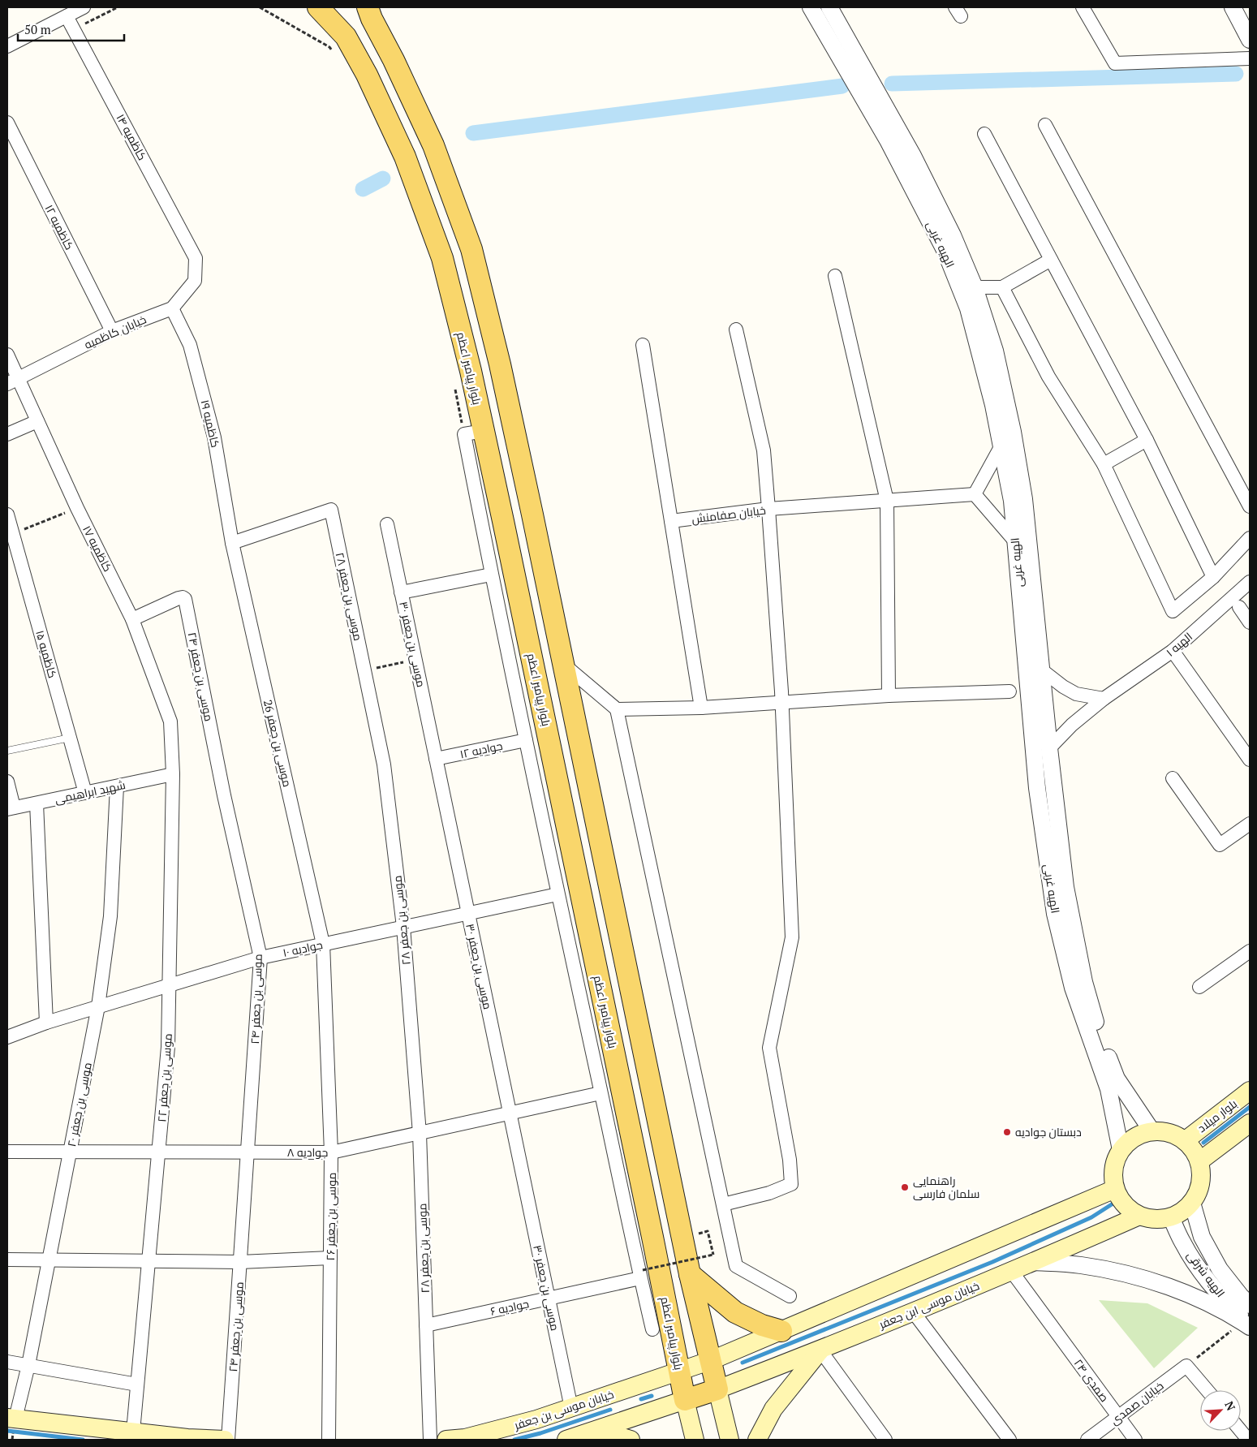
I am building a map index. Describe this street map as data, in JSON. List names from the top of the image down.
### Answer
{
  "streets": {
    "main road": [
      "بلوار پیامبر اعظم",
      "بلوار میلاد",
      "خیابان موسی ابن جعفر",
      "خیابان موسی بن جعفر"
    ],
    "street": [
      "کاظمیه ۱۴",
      "کاظمیه ۱۲",
      "الهیه غربی",
      "خیابان کاظمیه",
      "کاظمیه ۱۹",
      "خیابان صفامنش",
      "کاظمیه ۱۷",
      "موسی بن جعفر ۲۸",
      "موسی بن جعفر ۳۰",
      "الهیه ۱",
      "کاظمیه ۱۵",
      "موسی بن جعفر ۲۴",
      "موسی بن جعفر 26",
      "جوادیه ۱۲",
      "شهید ابراهیمی",
      "جوادیه ۱۰",
      "موسی بن جعفر ۲۲",
      "موسی بن جعفر ۲۰",
      "جوادیه ۸",
      "موسی بن جعفر ۲۶",
      "الهیه شرقی",
      "جوادیه ۶",
      "صمدی ۲۴",
      "خیابان صمدی"
    ]
  },
  "crossings": [
    ["کاظمیه ۱۴", "خیابان کاظمیه"],
    ["کاظمیه ۱۲", "خیابان کاظمیه"],
    ["الهیه غربی", "الهیه ۱"],
    ["الهیه غربی", "بلوار میلاد"],
    ["الهیه غربی", "الهیه شرقی"],
    ["الهیه غربی", "خیابان موسی ابن جعفر"],
    ["خیابان کاظمیه", "کاظمیه ۱۹"],
    ["خیابان کاظمیه", "کاظمیه ۱۷"],
    ["بلوار پیامبر اعظم", "خیابان موسی بن جعفر"],
    ["کاظمیه ۱۹", "موسی بن جعفر ۲۸"],
    ["کاظمیه ۱۹", "موسی بن جعفر 26"],
    ["کاظمیه ۱۷", "موسی بن جعفر ۲۴"],
    ["کاظمیه ۱۷", "موسی بن جعفر ۲۲"],
    ["موسی بن جعفر ۲۸", "موسی بن جعفر 26"],
    ["موسی بن جعفر ۲۸", "جوادیه ۱۰"],
    ["موسی بن جعفر ۲۸", "جوادیه ۸"],
    ["موسی بن جعفر ۲۸", "جوادیه ۶"],
    ["موسی بن جعفر ۳۰", "جوادیه ۱۲"],
    ["موسی بن جعفر ۳۰", "جوادیه ۱۰"],
    ["موسی بن جعفر ۳۰", "جوادیه ۸"],
    ["موسی بن جعفر ۳۰", "جوادیه ۶"],
    ["موسی بن جعفر ۳۰", "خیابان موسی بن جعفر"],
    ["کاظمیه ۱۵", "شهید ابراهیمی"],
    ["موسی بن جعفر ۲۴", "جوادیه ۱۰"],
    ["موسی بن جعفر ۲۴", "جوادیه ۸"],
    ["موسی بن جعفر 26", "جوادیه ۱۰"],
    ["موسی بن جعفر 26", "موسی بن جعفر ۲۶"],
    ["شهید ابراهیمی", "موسی بن جعفر ۲۲"],
    ["شهید ابراهیمی", "موسی بن جعفر ۲۰"],
    ["جوادیه ۱۰", "موسی بن جعفر ۲۲"],
    ["جوادیه ۱۰", "موسی بن جعفر ۲۰"],
    ["جوادیه ۱۰", "موسی بن جعفر ۲۶"],
    ["موسی بن جعفر ۲۲", "جوادیه ۸"],
    ["موسی بن جعفر ۲۰", "جوادیه ۸"],
    ["بلوار میلاد", "الهیه شرقی"],
    ["بلوار میلاد", "خیابان موسی ابن جعفر"],
    ["جوادیه ۸", "موسی بن جعفر ۲۶"],
    ["الهیه شرقی", "خیابان موسی ابن جعفر"],
    ["خیابان موسی ابن جعفر", "صمدی ۲۴"],
    ["صمدی ۲۴", "خیابان صمدی"]
  ],
  "places": ["دبستان جوادیه", "راهنمایی سلمان فارسی"],
  "scale_bar": "50 m",
  "north": "top right"
}
